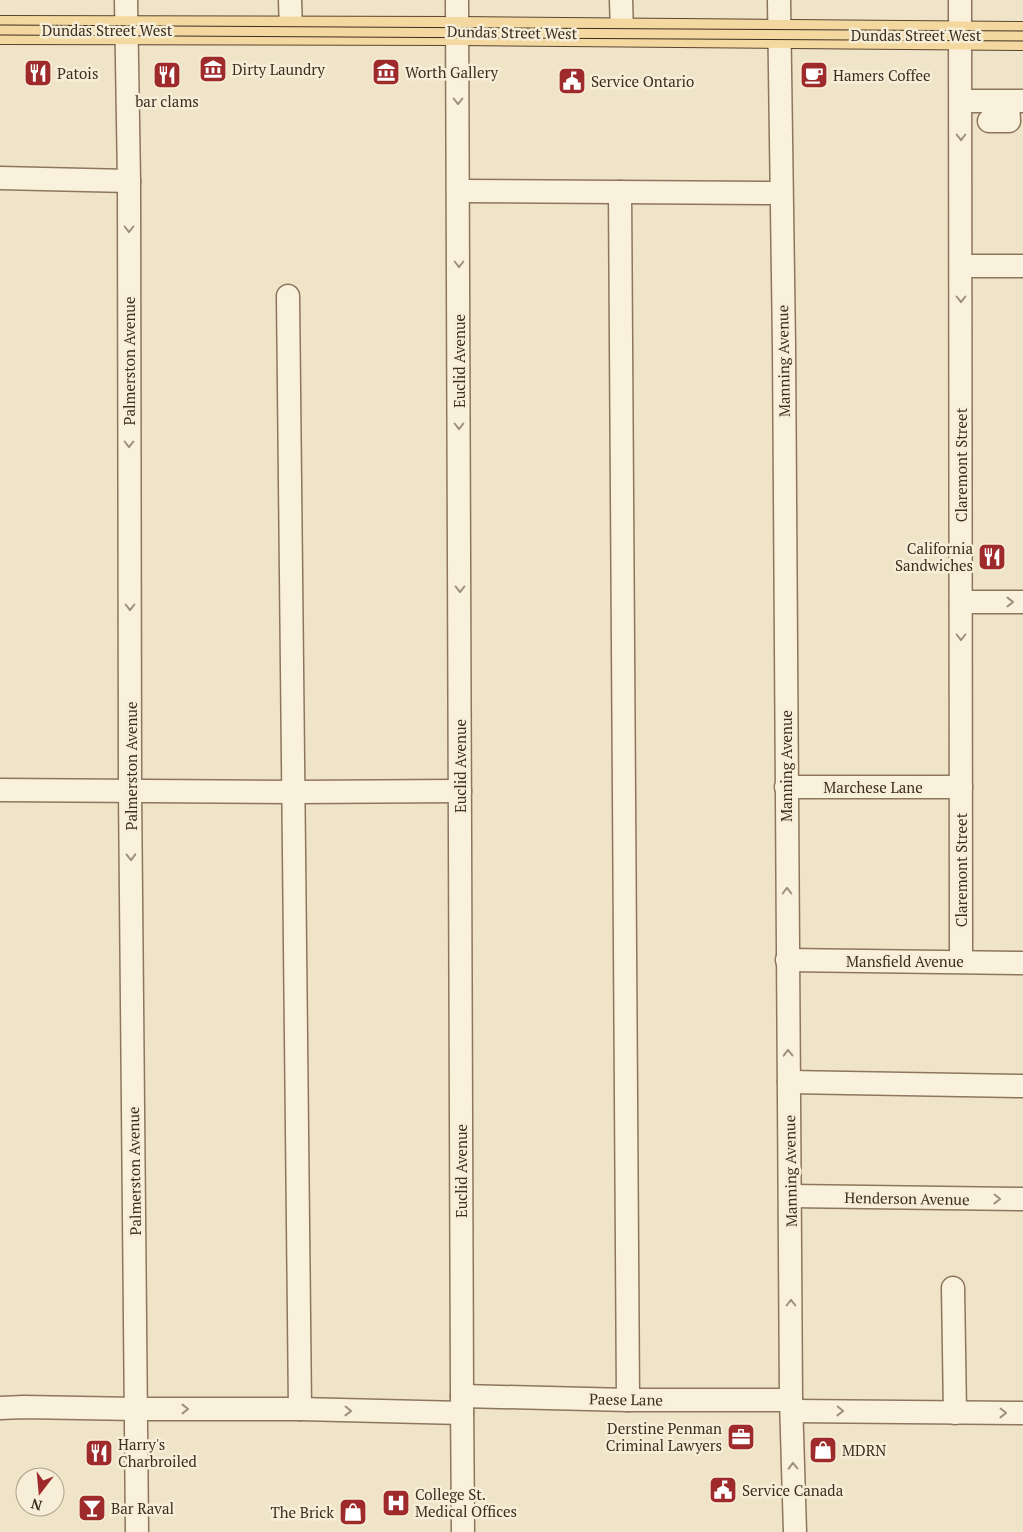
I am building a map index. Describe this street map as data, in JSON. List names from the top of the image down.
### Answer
{
  "streets": {
    "main road": ["Dundas Street West"],
    "street": [
      "Palmerston Avenue",
      "Euclid Avenue",
      "Manning Avenue",
      "Claremont Street",
      "Marchese Lane",
      "Mansfield Avenue",
      "Henderson Avenue",
      "Paese Lane"
    ]
  },
  "crossings": [
    ["Dundas Street West", "Palmerston Avenue"],
    ["Dundas Street West", "Euclid Avenue"],
    ["Dundas Street West", "Manning Avenue"],
    ["Dundas Street West", "Claremont Street"],
    ["Palmerston Avenue", "Paese Lane"],
    ["Euclid Avenue", "Paese Lane"],
    ["Manning Avenue", "Marchese Lane"],
    ["Manning Avenue", "Mansfield Avenue"],
    ["Manning Avenue", "Henderson Avenue"],
    ["Manning Avenue", "Paese Lane"],
    ["Claremont Street", "Marchese Lane"],
    ["Claremont Street", "Mansfield Avenue"]
  ],
  "one_way": ["Claremont Street", "Paese Lane"],
  "places": {
    "museum": ["Dirty Laundry", "Worth Gallery"],
    "restaurant": [
      "Patois",
      "bar clams",
      "California Sandwiches",
      "Harry's Charbroiled"
    ],
    "cafe": ["Hamers Coffee"],
    "public building": ["Service Ontario", "Service Canada"],
    "office": ["Derstine Penman Criminal Lawyers"],
    "shop": ["MDRN", "The Brick"],
    "hospital": ["College St. Medical Offices"],
    "bar": ["Bar Raval"]
  },
  "north": "bottom"
}
